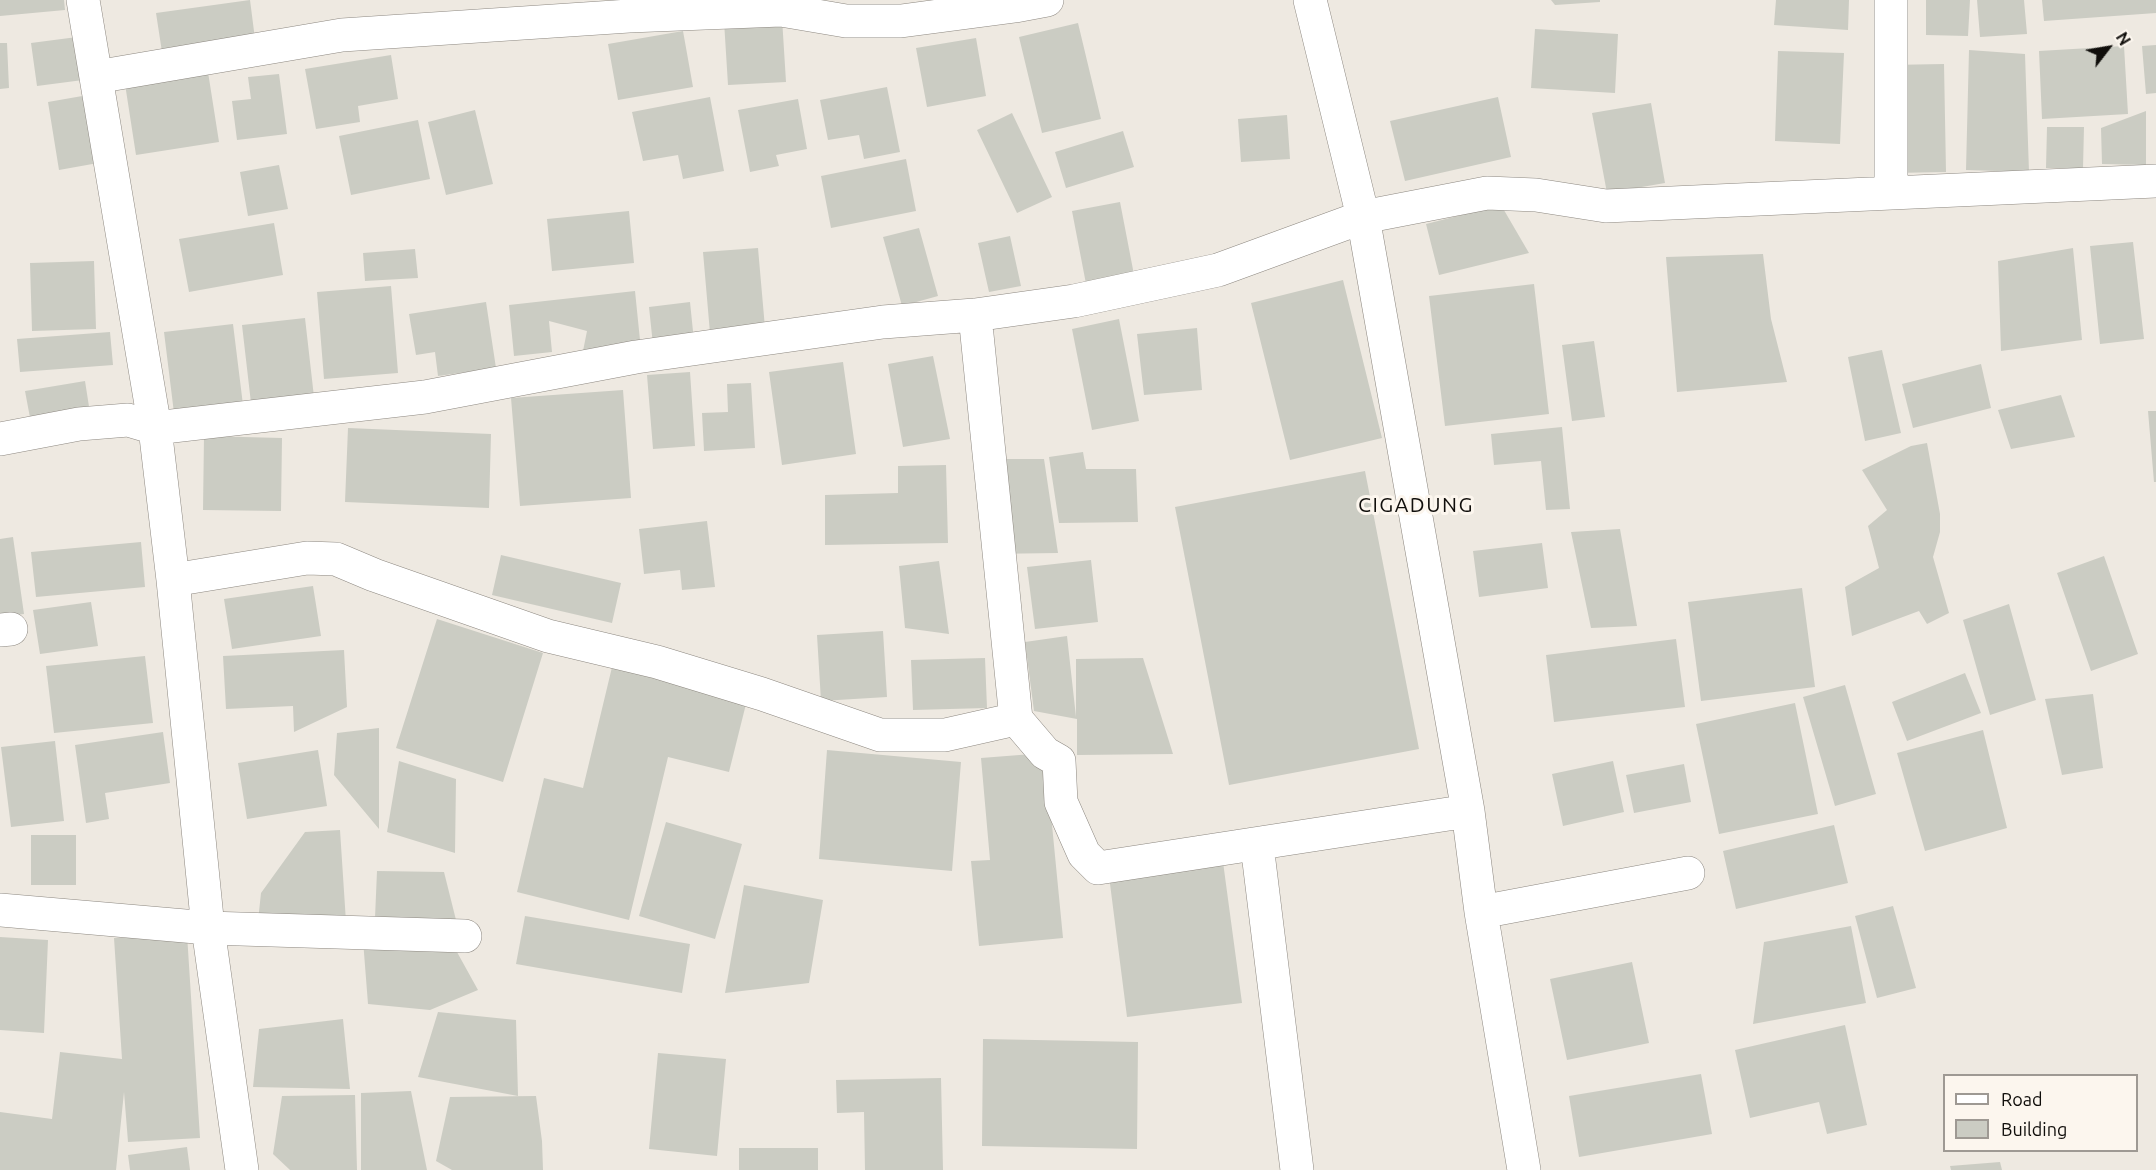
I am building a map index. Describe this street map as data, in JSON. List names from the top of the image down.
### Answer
{
  "districts": ["CIGADUNG"],
  "legend": ["Road", "Building"],
  "north": "top right"
}
